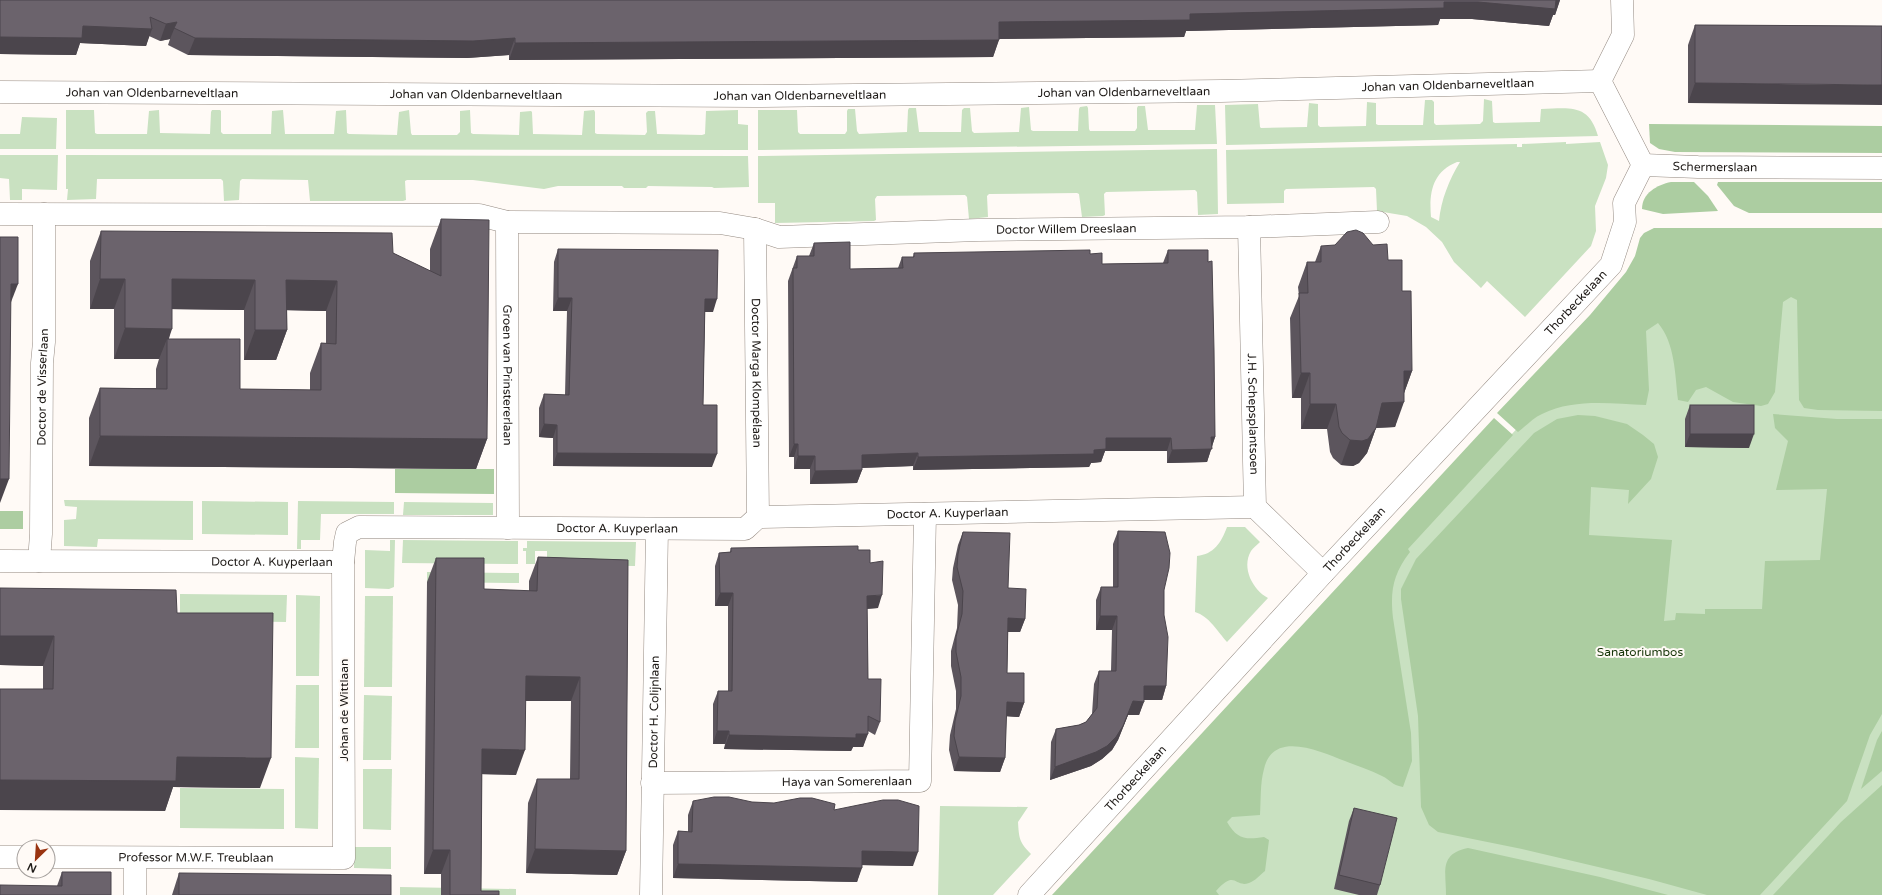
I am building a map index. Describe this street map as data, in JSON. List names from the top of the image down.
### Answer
{
  "streets": {
    "street": [
      "Johan van Oldenbarneveltlaan",
      "Schermerslaan",
      "Doctor Willem Dreeslaan",
      "Thorbeckelaan",
      "Doctor Marga Klompélaan",
      "Groen van Prinstererlaan",
      "Doctor de Visserlaan",
      "J.H. Schepsplantsoen",
      "Doctor A. Kuyperlaan",
      "Johan de Wittlaan",
      "Doctor H. Colijnlaan",
      "Haya van Somerenlaan",
      "Professor M.W.F. Treublaan"
    ]
  },
  "crossings": [
    ["Schermerslaan", "Thorbeckelaan"],
    ["Doctor Willem Dreeslaan", "Doctor Marga Klompélaan"],
    ["Doctor Willem Dreeslaan", "J.H. Schepsplantsoen"],
    ["Doctor Marga Klompélaan", "Doctor A. Kuyperlaan"],
    ["Groen van Prinstererlaan", "Doctor A. Kuyperlaan"],
    ["Doctor de Visserlaan", "Doctor A. Kuyperlaan"],
    ["J.H. Schepsplantsoen", "Doctor A. Kuyperlaan"],
    ["Doctor A. Kuyperlaan", "Johan de Wittlaan"],
    ["Doctor A. Kuyperlaan", "Doctor H. Colijnlaan"],
    ["Doctor A. Kuyperlaan", "Haya van Somerenlaan"],
    ["Johan de Wittlaan", "Professor M.W.F. Treublaan"],
    ["Doctor H. Colijnlaan", "Haya van Somerenlaan"]
  ],
  "parks": ["Sanatoriumbos"],
  "north": "bottom left"
}
